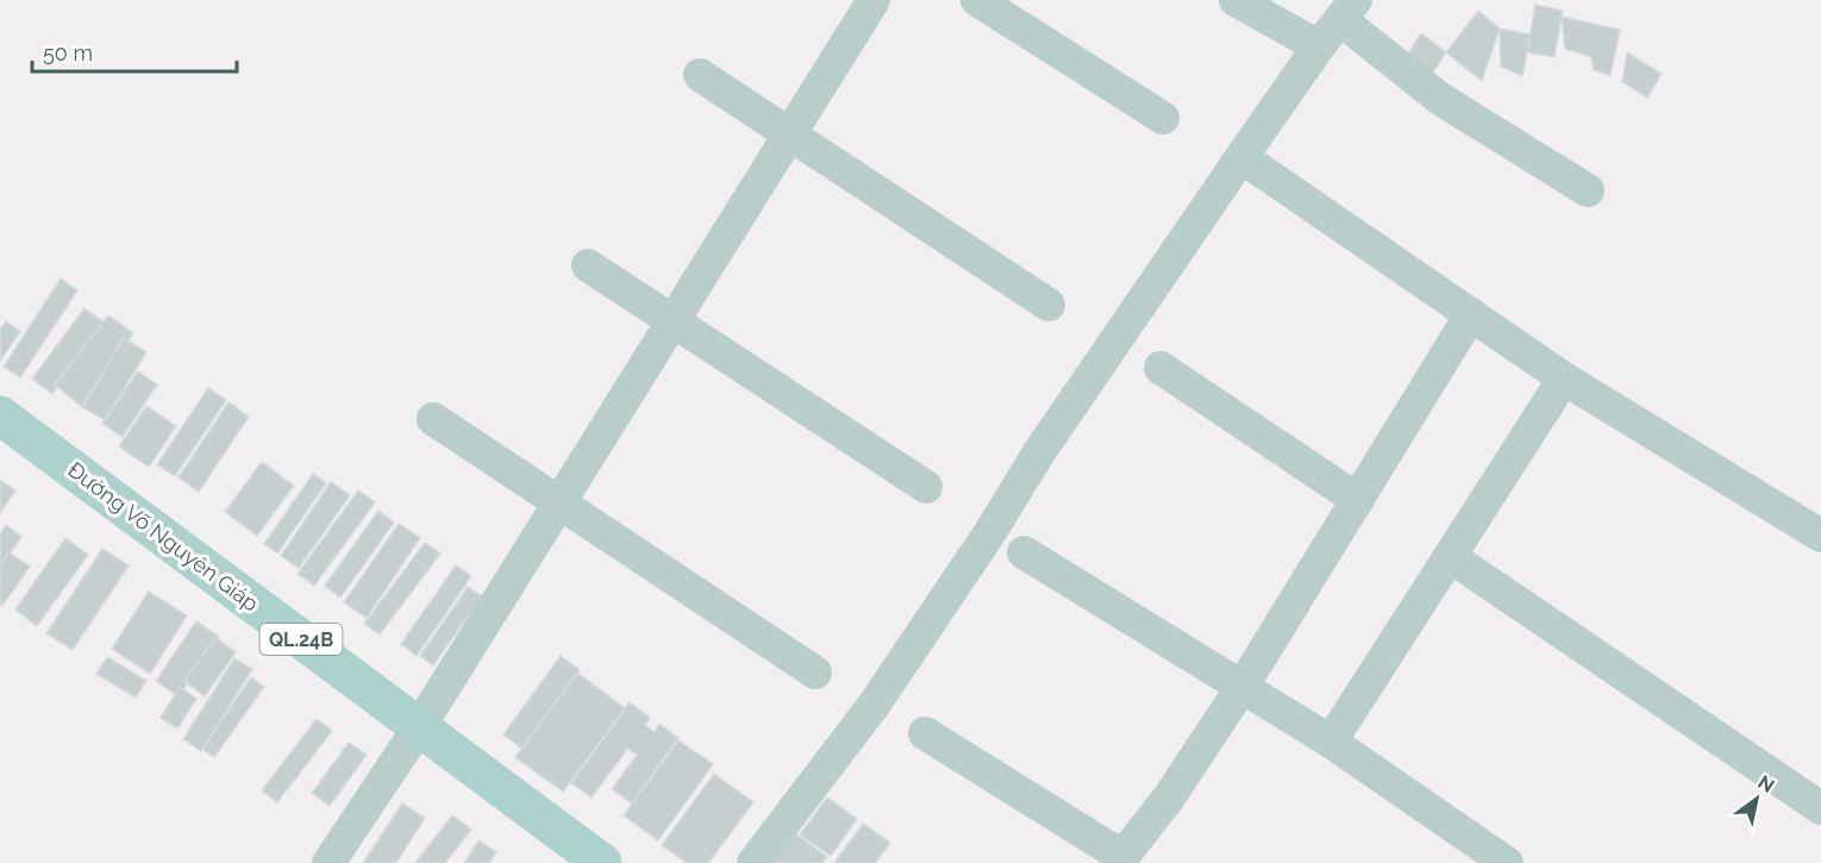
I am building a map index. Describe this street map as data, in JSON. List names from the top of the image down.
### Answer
{
  "streets": {
    "main road": ["Đường Võ Nguyên Giáp", "QL.24B"]
  },
  "scale_bar": "50 m",
  "north": "top right"
}
